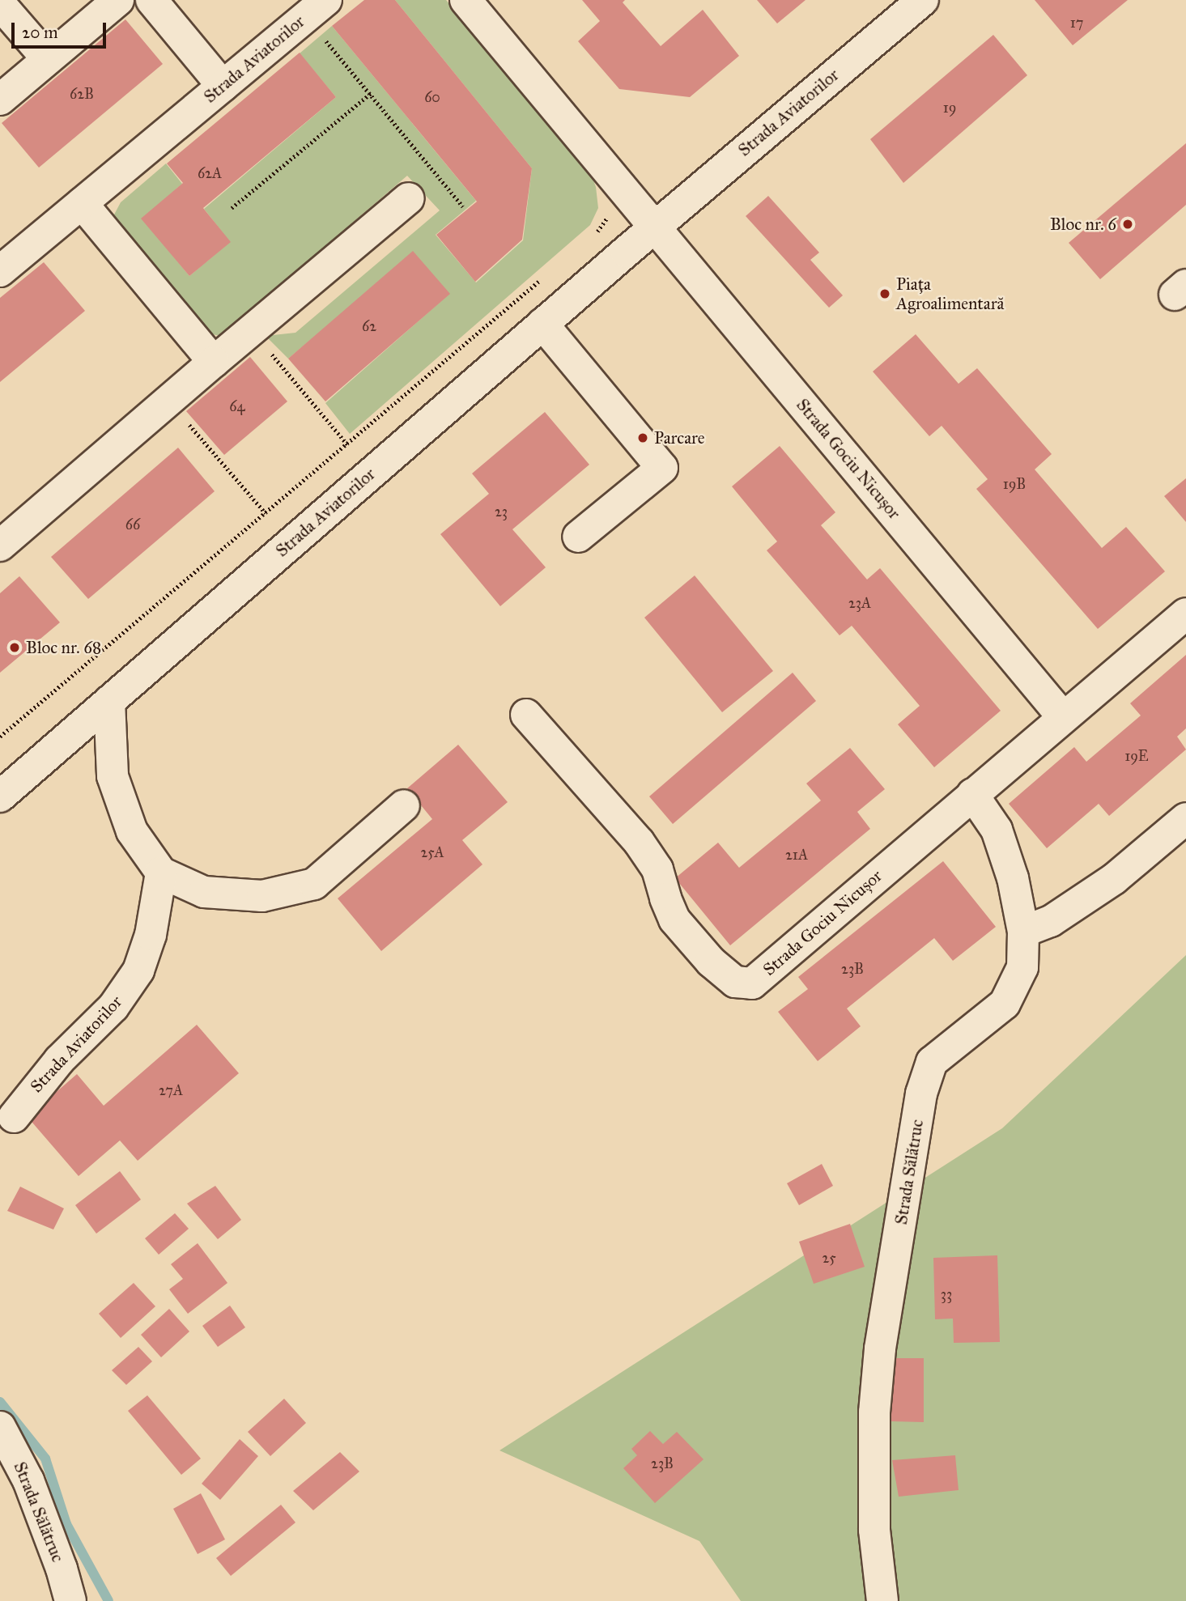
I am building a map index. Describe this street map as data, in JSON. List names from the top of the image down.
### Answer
{
  "streets": {
    "street": ["Strada Aviatorilor", "Strada Gociu Nicușor", "Strada Sălătruc"]
  },
  "crossings": [
    ["Strada Aviatorilor", "Strada Gociu Nicușor"],
    ["Strada Gociu Nicușor", "Strada Sălătruc"]
  ],
  "places": [
    "Bloc nr. 6",
    "Piața Agroalimentară",
    "Parcare",
    "Bloc nr. 68"
  ],
  "house_numbers": [
    "17",
    "62B",
    "60",
    "19",
    "62A",
    "62",
    "64",
    "19B",
    "23",
    "66",
    "23A",
    "19E",
    "25A",
    "21A",
    "23B",
    "27A",
    "25",
    "33",
    "23B"
  ],
  "scale_bar": "20 m"
}
